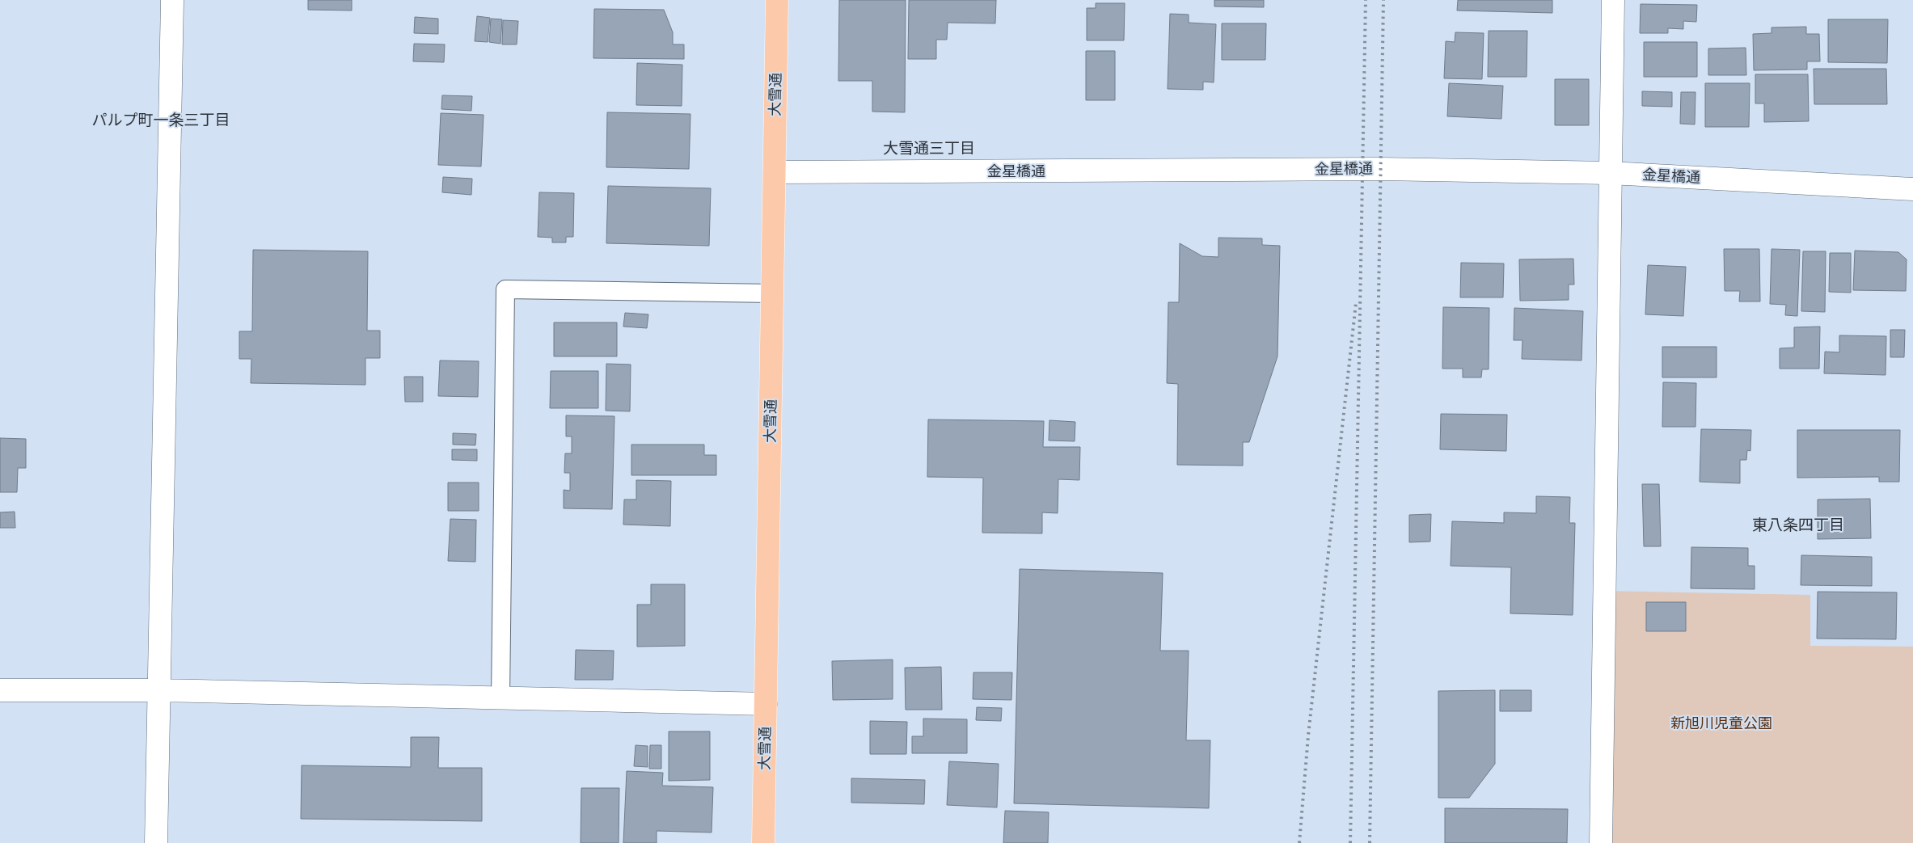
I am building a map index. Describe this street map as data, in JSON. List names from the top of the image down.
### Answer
{
  "streets": {
    "highway": ["大雪通"],
    "street": ["金星橋通"]
  },
  "crossings": [
    ["大雪通", "金星橋通"]
  ],
  "districts": ["パルプ町一条三丁目", "大雪通三丁目", "東八条四丁目"],
  "parks": ["新旭川児童公園"]
}
